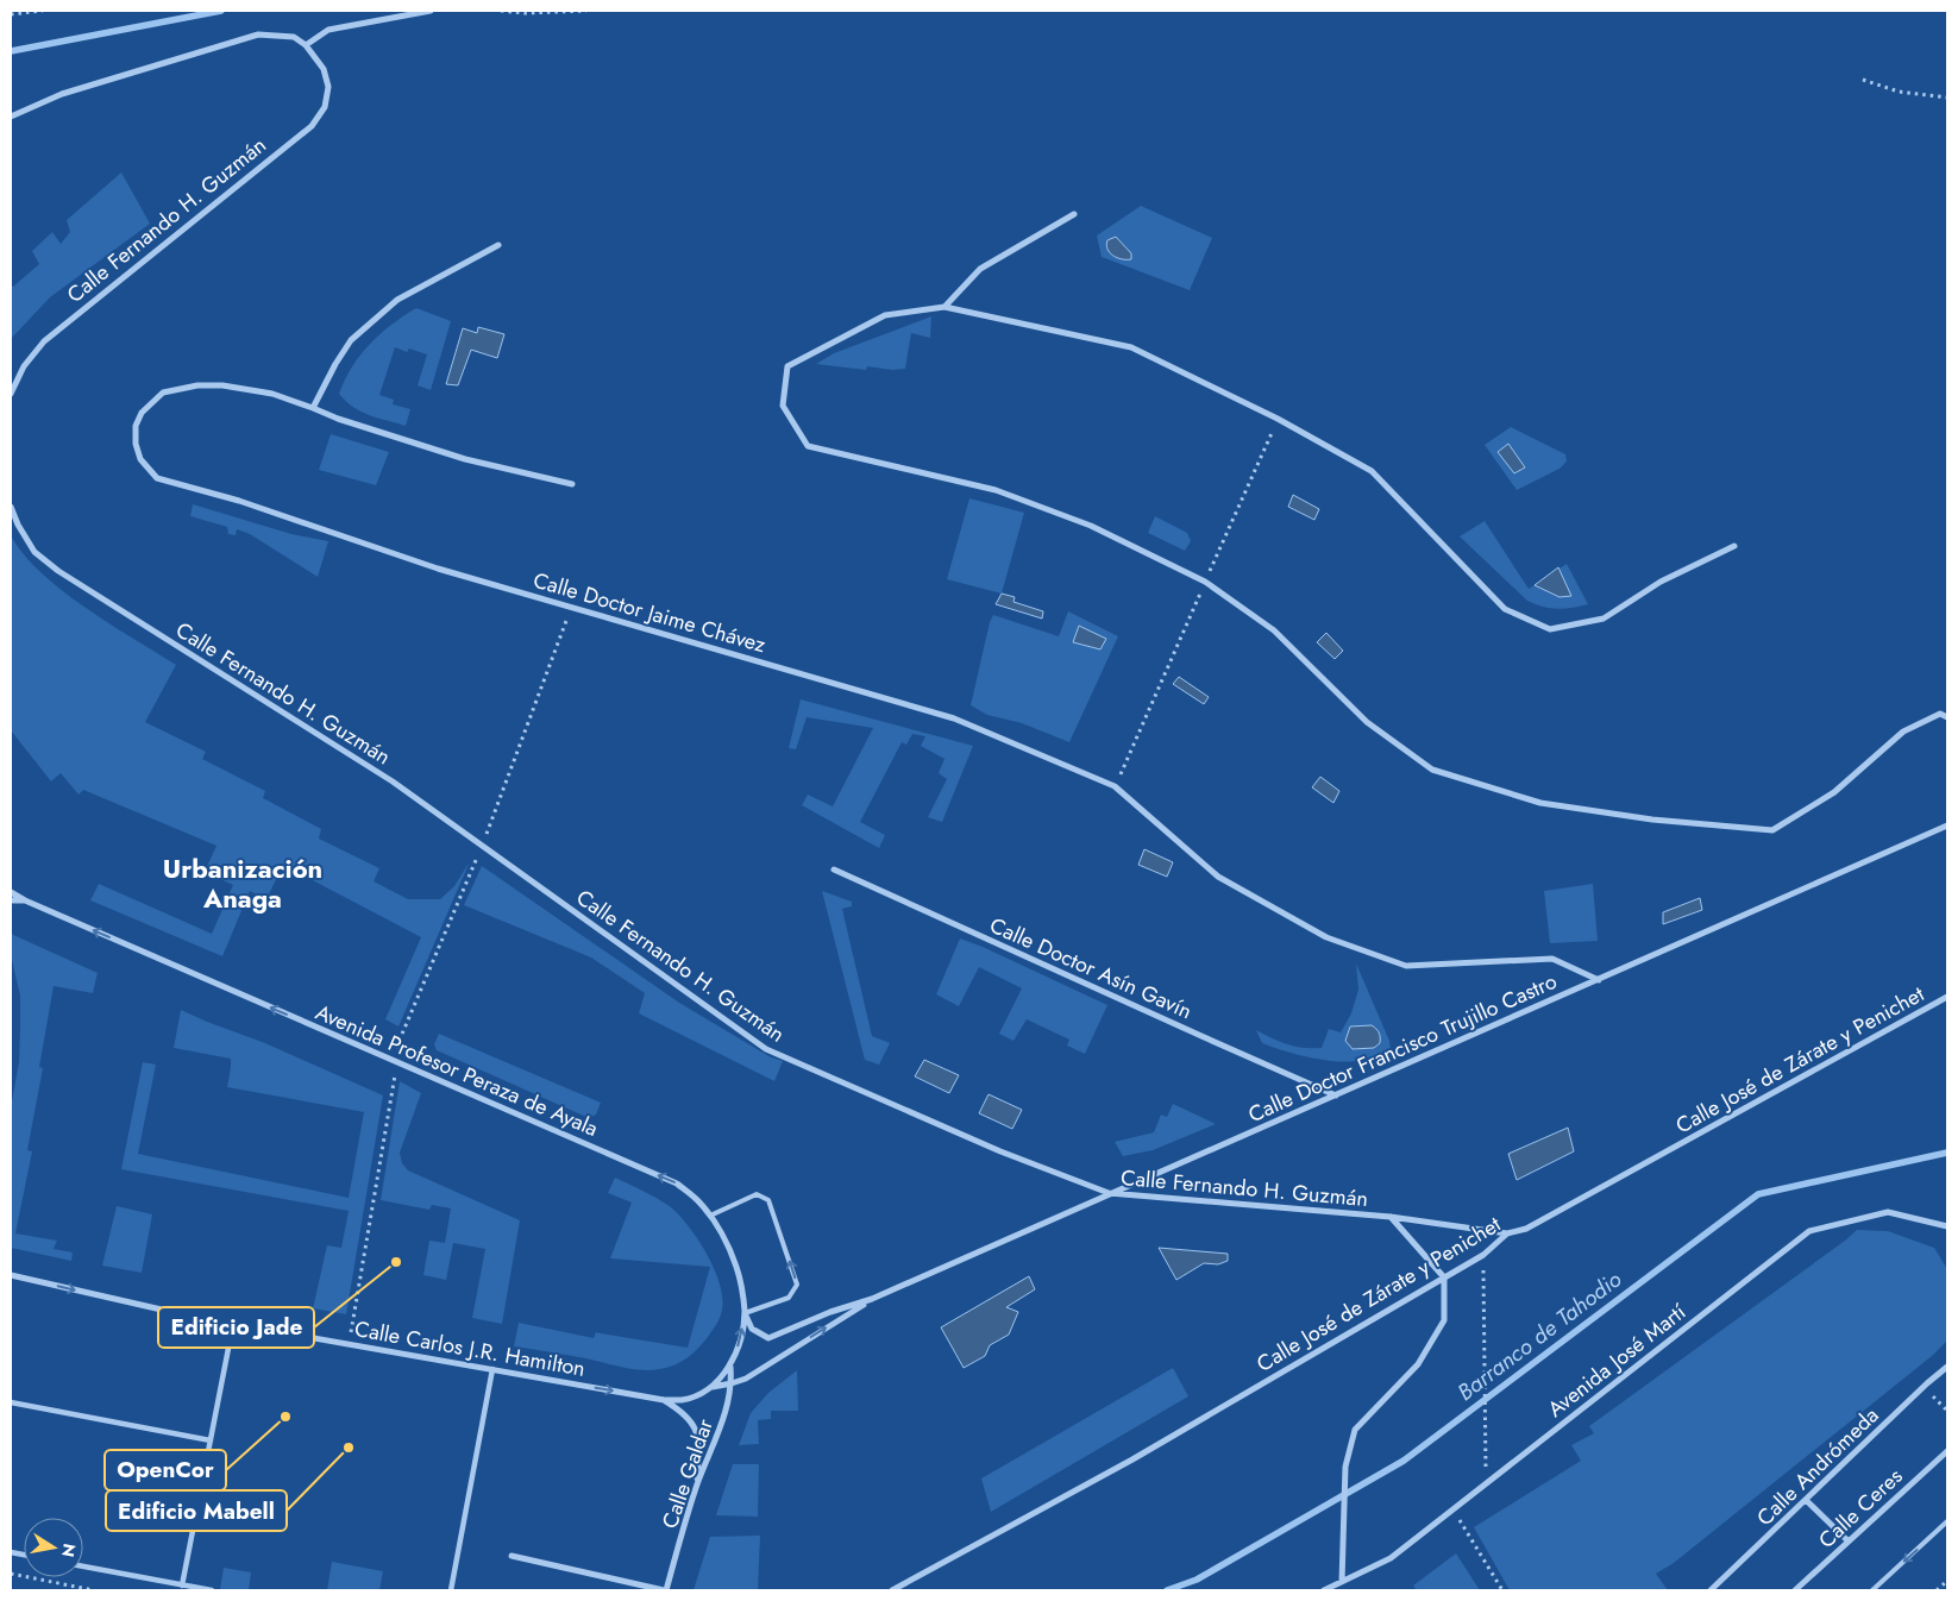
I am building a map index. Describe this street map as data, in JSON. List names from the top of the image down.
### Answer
{
  "streets": {
    "street": [
      "Calle Fernando H. Guzmán",
      "Calle Doctor Jaime Chávez",
      "Calle Doctor Asín Gavín",
      "Calle Doctor Francisco Trujillo Castro",
      "Calle José de Zárate y Penichet",
      "Avenida Profesor Peraza de Ayala",
      "Calle Carlos J.R. Hamilton",
      "Avenida José Martí",
      "Calle Andrómeda",
      "Calle Galdar",
      "Calle Ceres"
    ]
  },
  "crossings": [
    ["Calle Fernando H. Guzmán", "Calle Doctor Francisco Trujillo Castro"],
    ["Calle Fernando H. Guzmán", "Calle José de Zárate y Penichet"],
    ["Calle Doctor Jaime Chávez", "Calle Doctor Francisco Trujillo Castro"],
    ["Calle Doctor Asín Gavín", "Calle Doctor Francisco Trujillo Castro"],
    ["Calle Doctor Francisco Trujillo Castro", "Avenida Profesor Peraza de Ayala"],
    ["Calle Doctor Francisco Trujillo Castro", "Calle Carlos J.R. Hamilton"],
    ["Calle Doctor Francisco Trujillo Castro", "Calle Galdar"],
    ["Avenida Profesor Peraza de Ayala", "Calle Carlos J.R. Hamilton"],
    ["Avenida Profesor Peraza de Ayala", "Calle Galdar"]
  ],
  "one_way": ["Avenida Profesor Peraza de Ayala", "Calle Carlos J.R. Hamilton"],
  "districts": ["Urbanización Anaga"],
  "water": ["Barranco de Tahodio"],
  "places": ["Edificio Jade", "OpenCor", "Edificio Mabell"],
  "north": "right"
}
